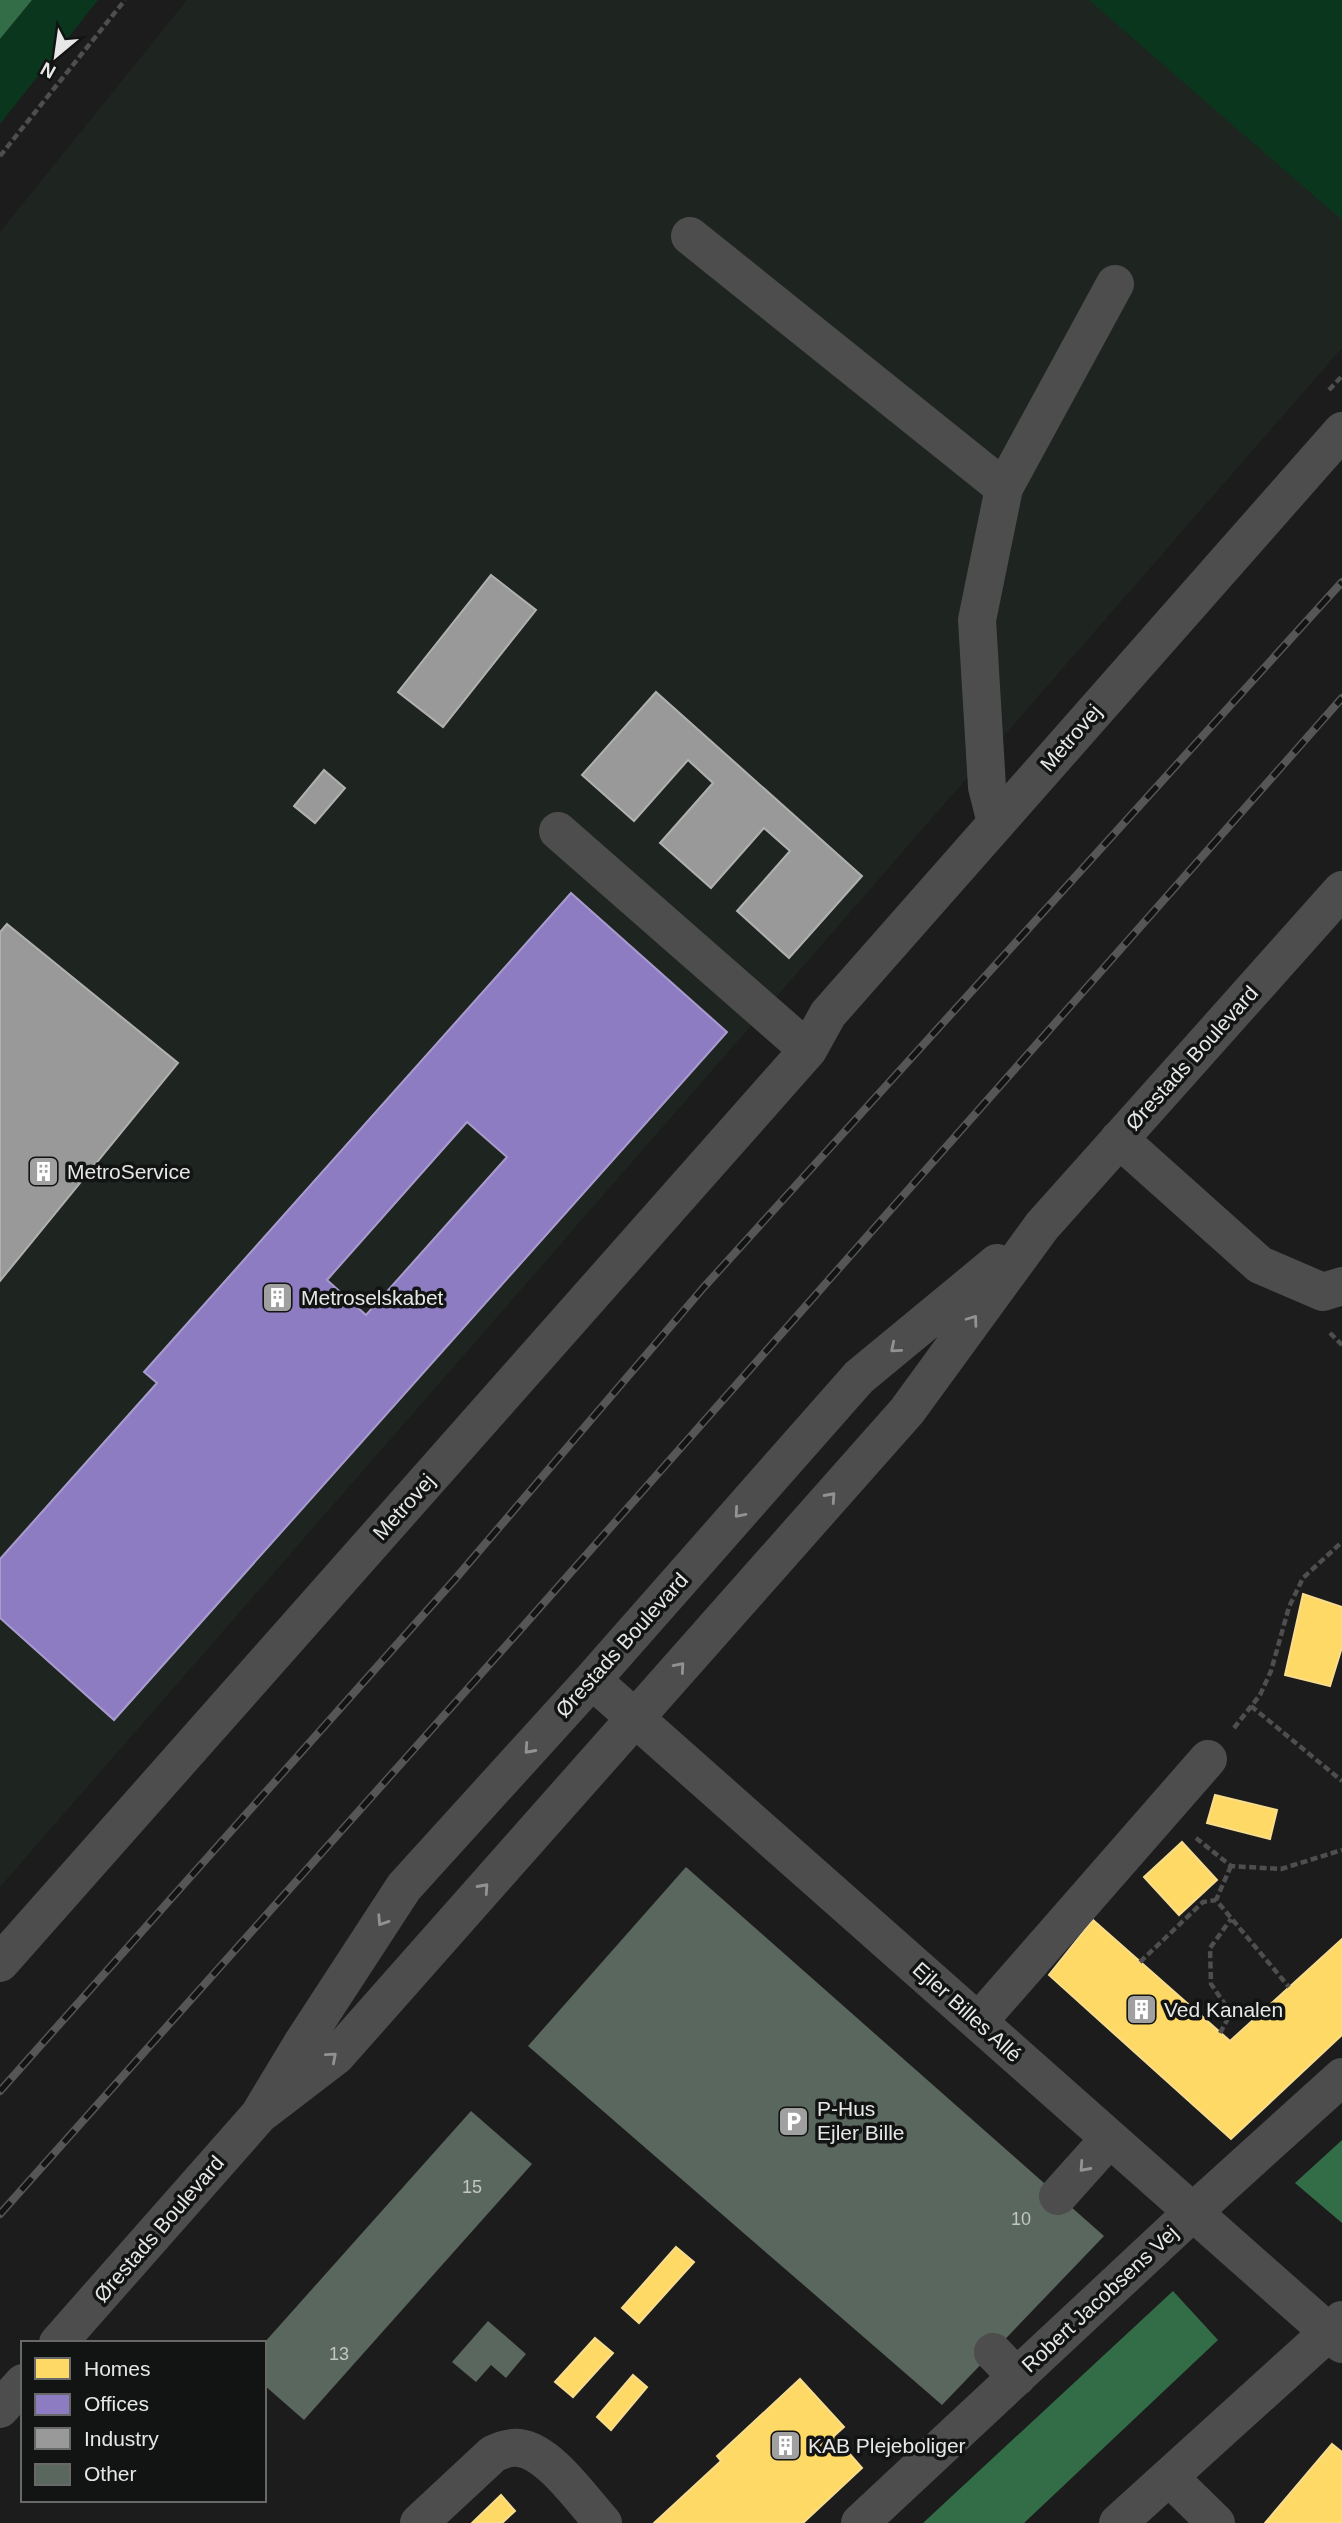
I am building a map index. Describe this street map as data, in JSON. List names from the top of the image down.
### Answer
{
  "streets": {
    "street": [
      "Metrovej",
      "Ørestads Boulevard",
      "Ejler Billes Allé",
      "Robert Jacobsens Vej"
    ]
  },
  "crossings": [
    ["Ørestads Boulevard", "Ejler Billes Allé"],
    ["Ejler Billes Allé", "Robert Jacobsens Vej"]
  ],
  "places": {
    "building": [
      "MetroService",
      "Metroselskabet",
      "Ved Kanalen",
      "KAB Plejeboliger"
    ],
    "parking": ["P-Hus Ejler Bille"]
  },
  "house_numbers": ["15", "10", "13"],
  "legend": [
    "Homes",
    "Offices",
    "Industry",
    "Other"
  ],
  "north": "bottom left"
}
